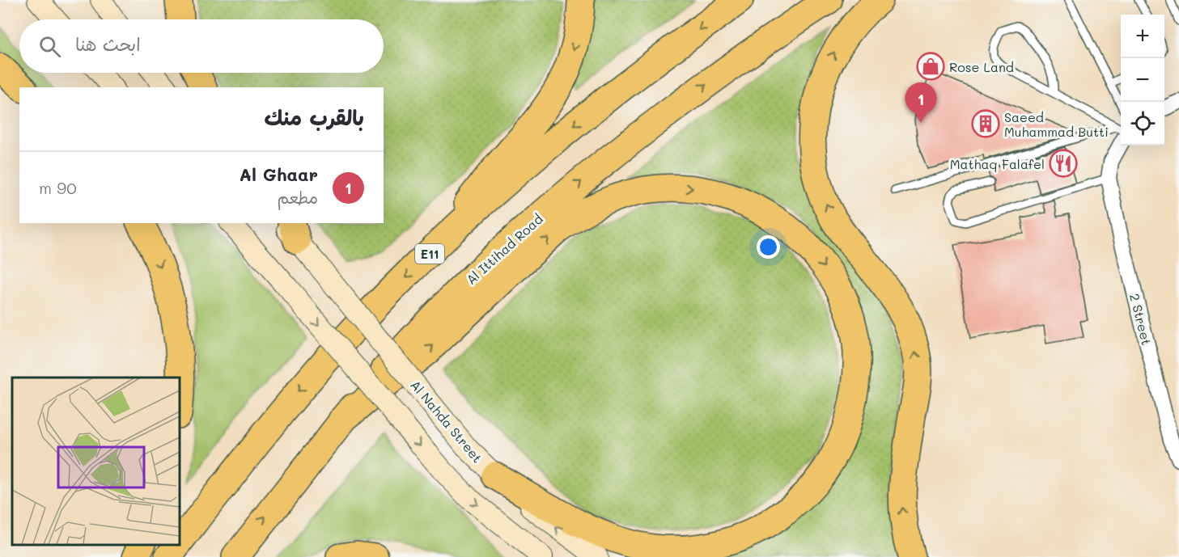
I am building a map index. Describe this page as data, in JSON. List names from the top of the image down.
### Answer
{
  "streets": {
    "highway": ["Al Ittihad Road", "E11"],
    "main road": ["Al Nahda Street"],
    "street": ["2 Street"]
  },
  "places": {
    "shop": ["Rose Land"],
    "building": ["Saeed Muhammad Butti"],
    "restaurant": ["Mathaq Falafel"]
  },
  "page": {
    "map_buttons": ["+", "−"],
    "search": "ابحث هنا",
    "pins": "1",
    "heading": "بالقرب منك",
    "list": [
      {
        "mark": "1",
        "name": "Al Ghaar",
        "note": "مطعم",
        "value": "90 m"
      }
    ]
  }
}
